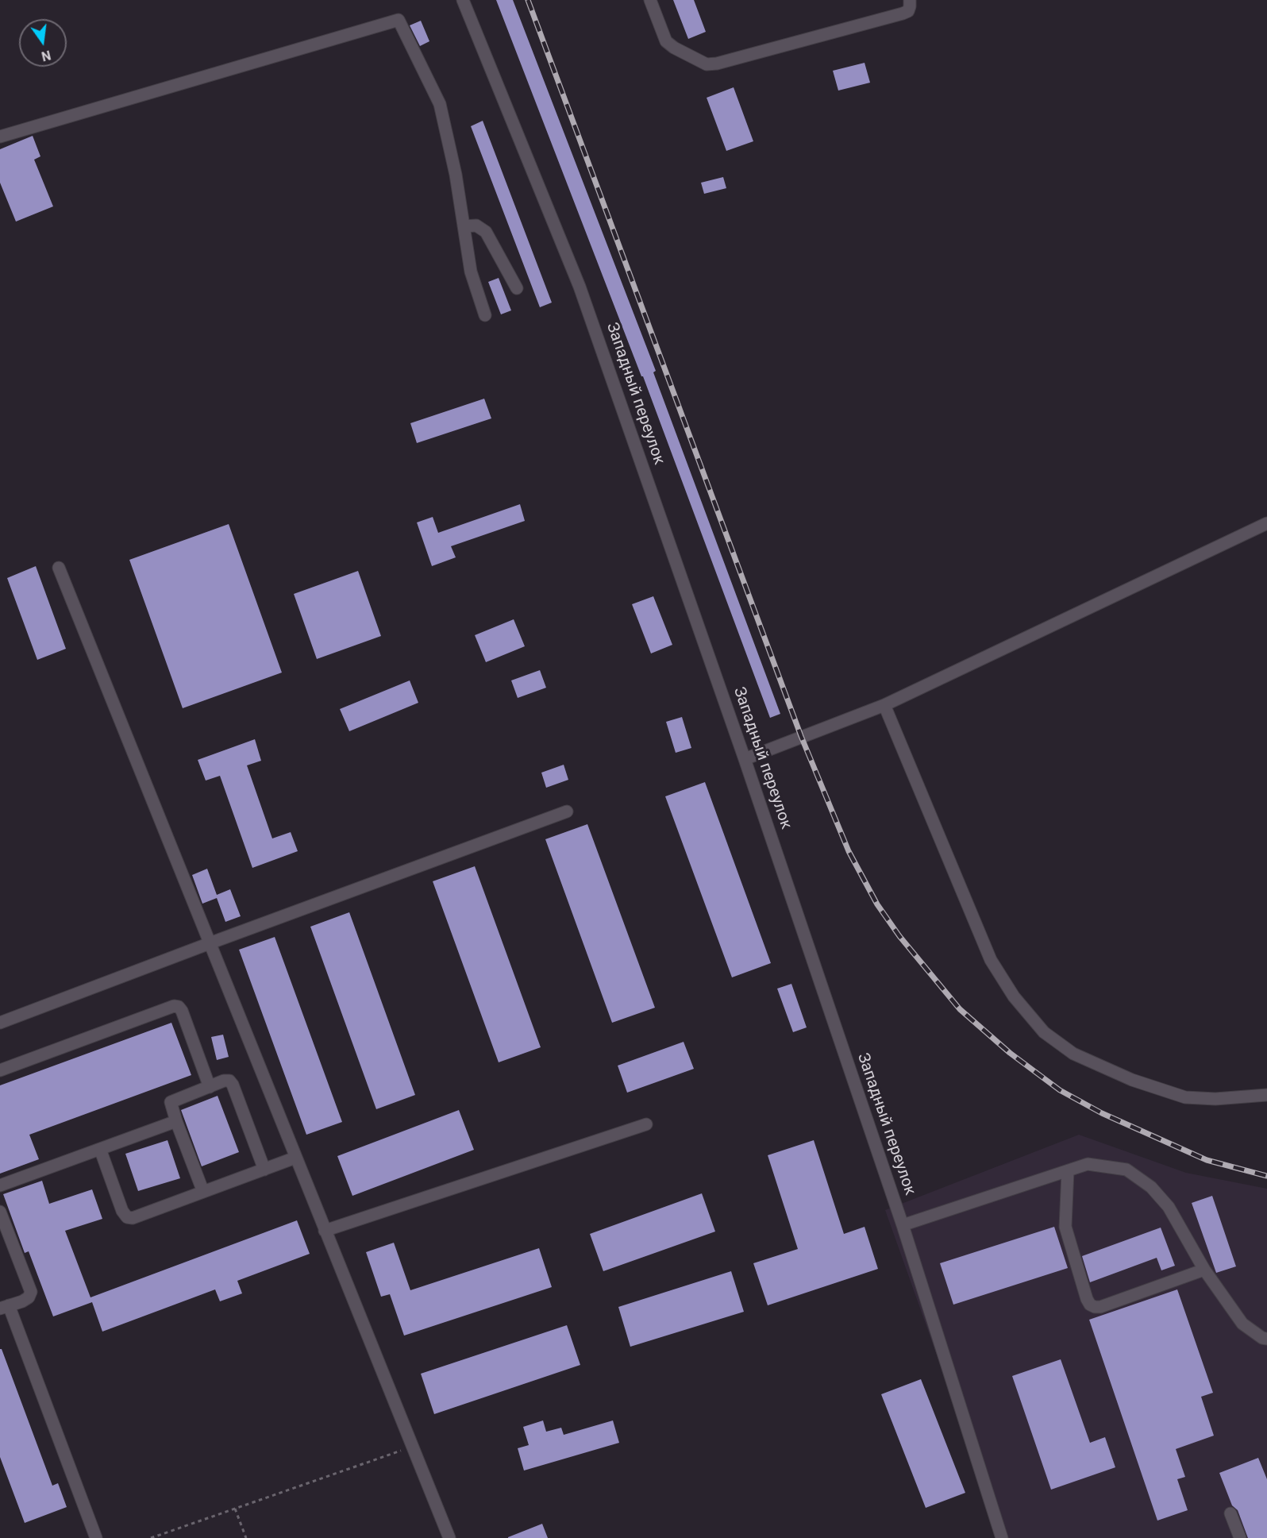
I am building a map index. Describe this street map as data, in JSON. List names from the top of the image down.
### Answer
{
  "streets": {
    "street": ["Западный переулок"]
  },
  "north": "bottom"
}
